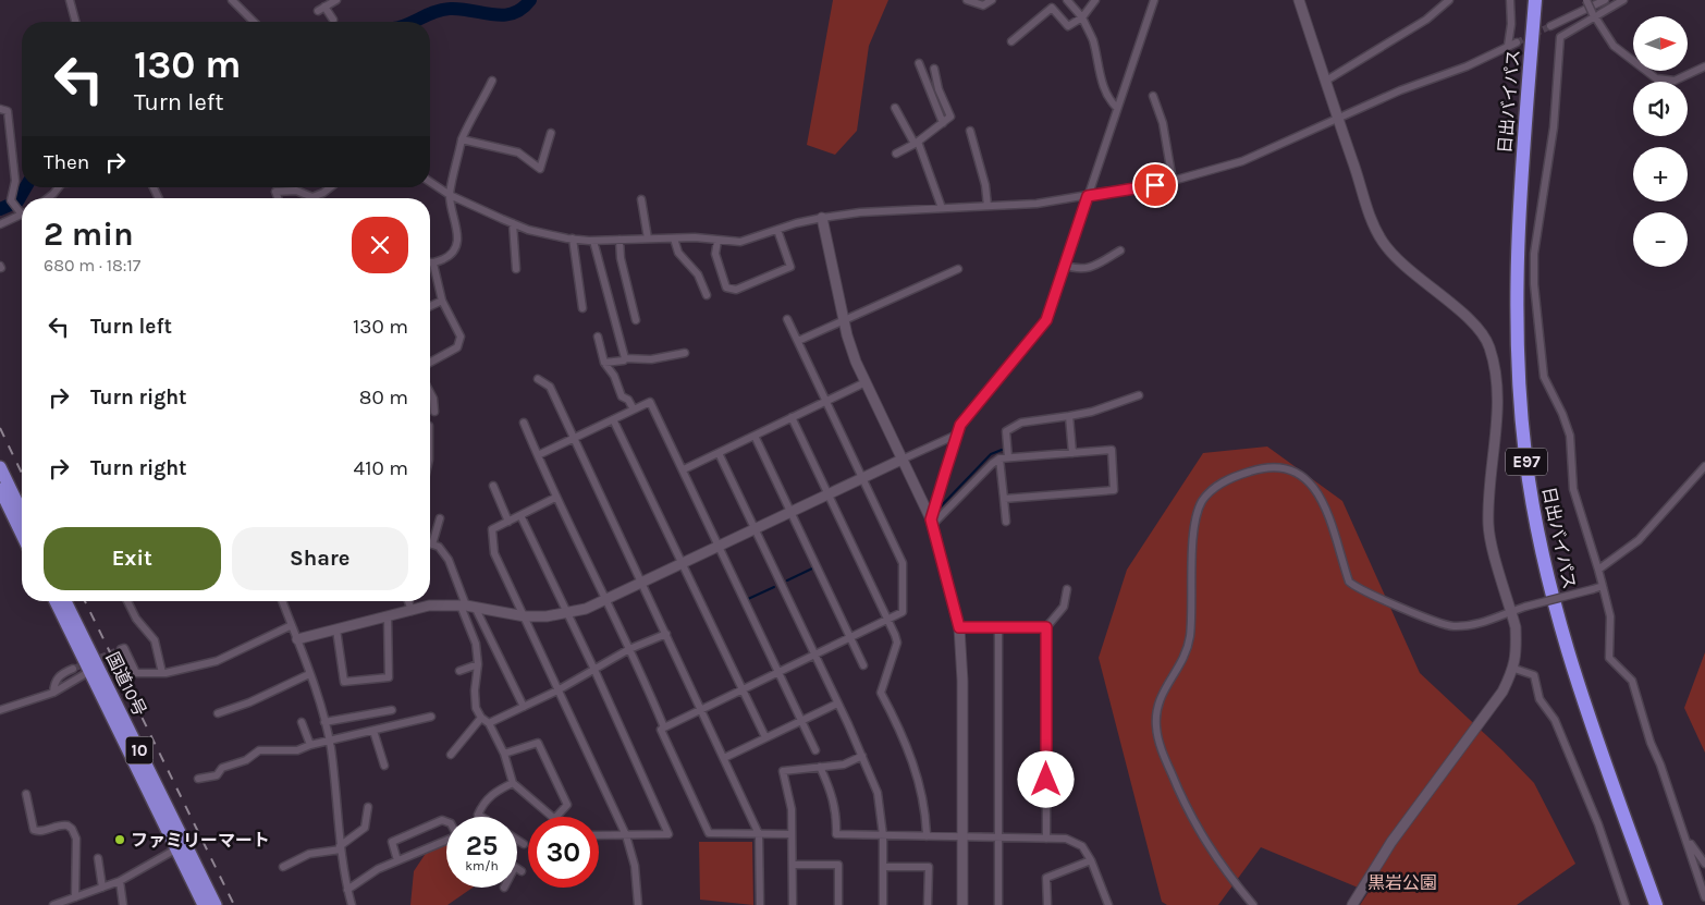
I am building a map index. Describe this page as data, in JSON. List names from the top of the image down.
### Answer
{
  "streets": {
    "highway": [
      "日出バイパス",
      "E97",
      "国道10号",
      "10"
    ]
  },
  "parks": ["黒岩公園"],
  "places": ["ファミリーマート"],
  "north": "right",
  "page": {
    "map_buttons": ["+", "−"],
    "turn": ["130 m", "Turn left"],
    "then": "Then",
    "heading": ["2 min", "680 m · 18:17"],
    "list": [
      {
        "name": "Turn left",
        "value": "130 m"
      },
      {
        "name": "Turn right",
        "value": "80 m"
      },
      {
        "name": "Turn right",
        "value": "410 m"
      }
    ],
    "buttons": ["Exit", "Share"],
    "speed": "25 km/h",
    "limit": "30"
  }
}
